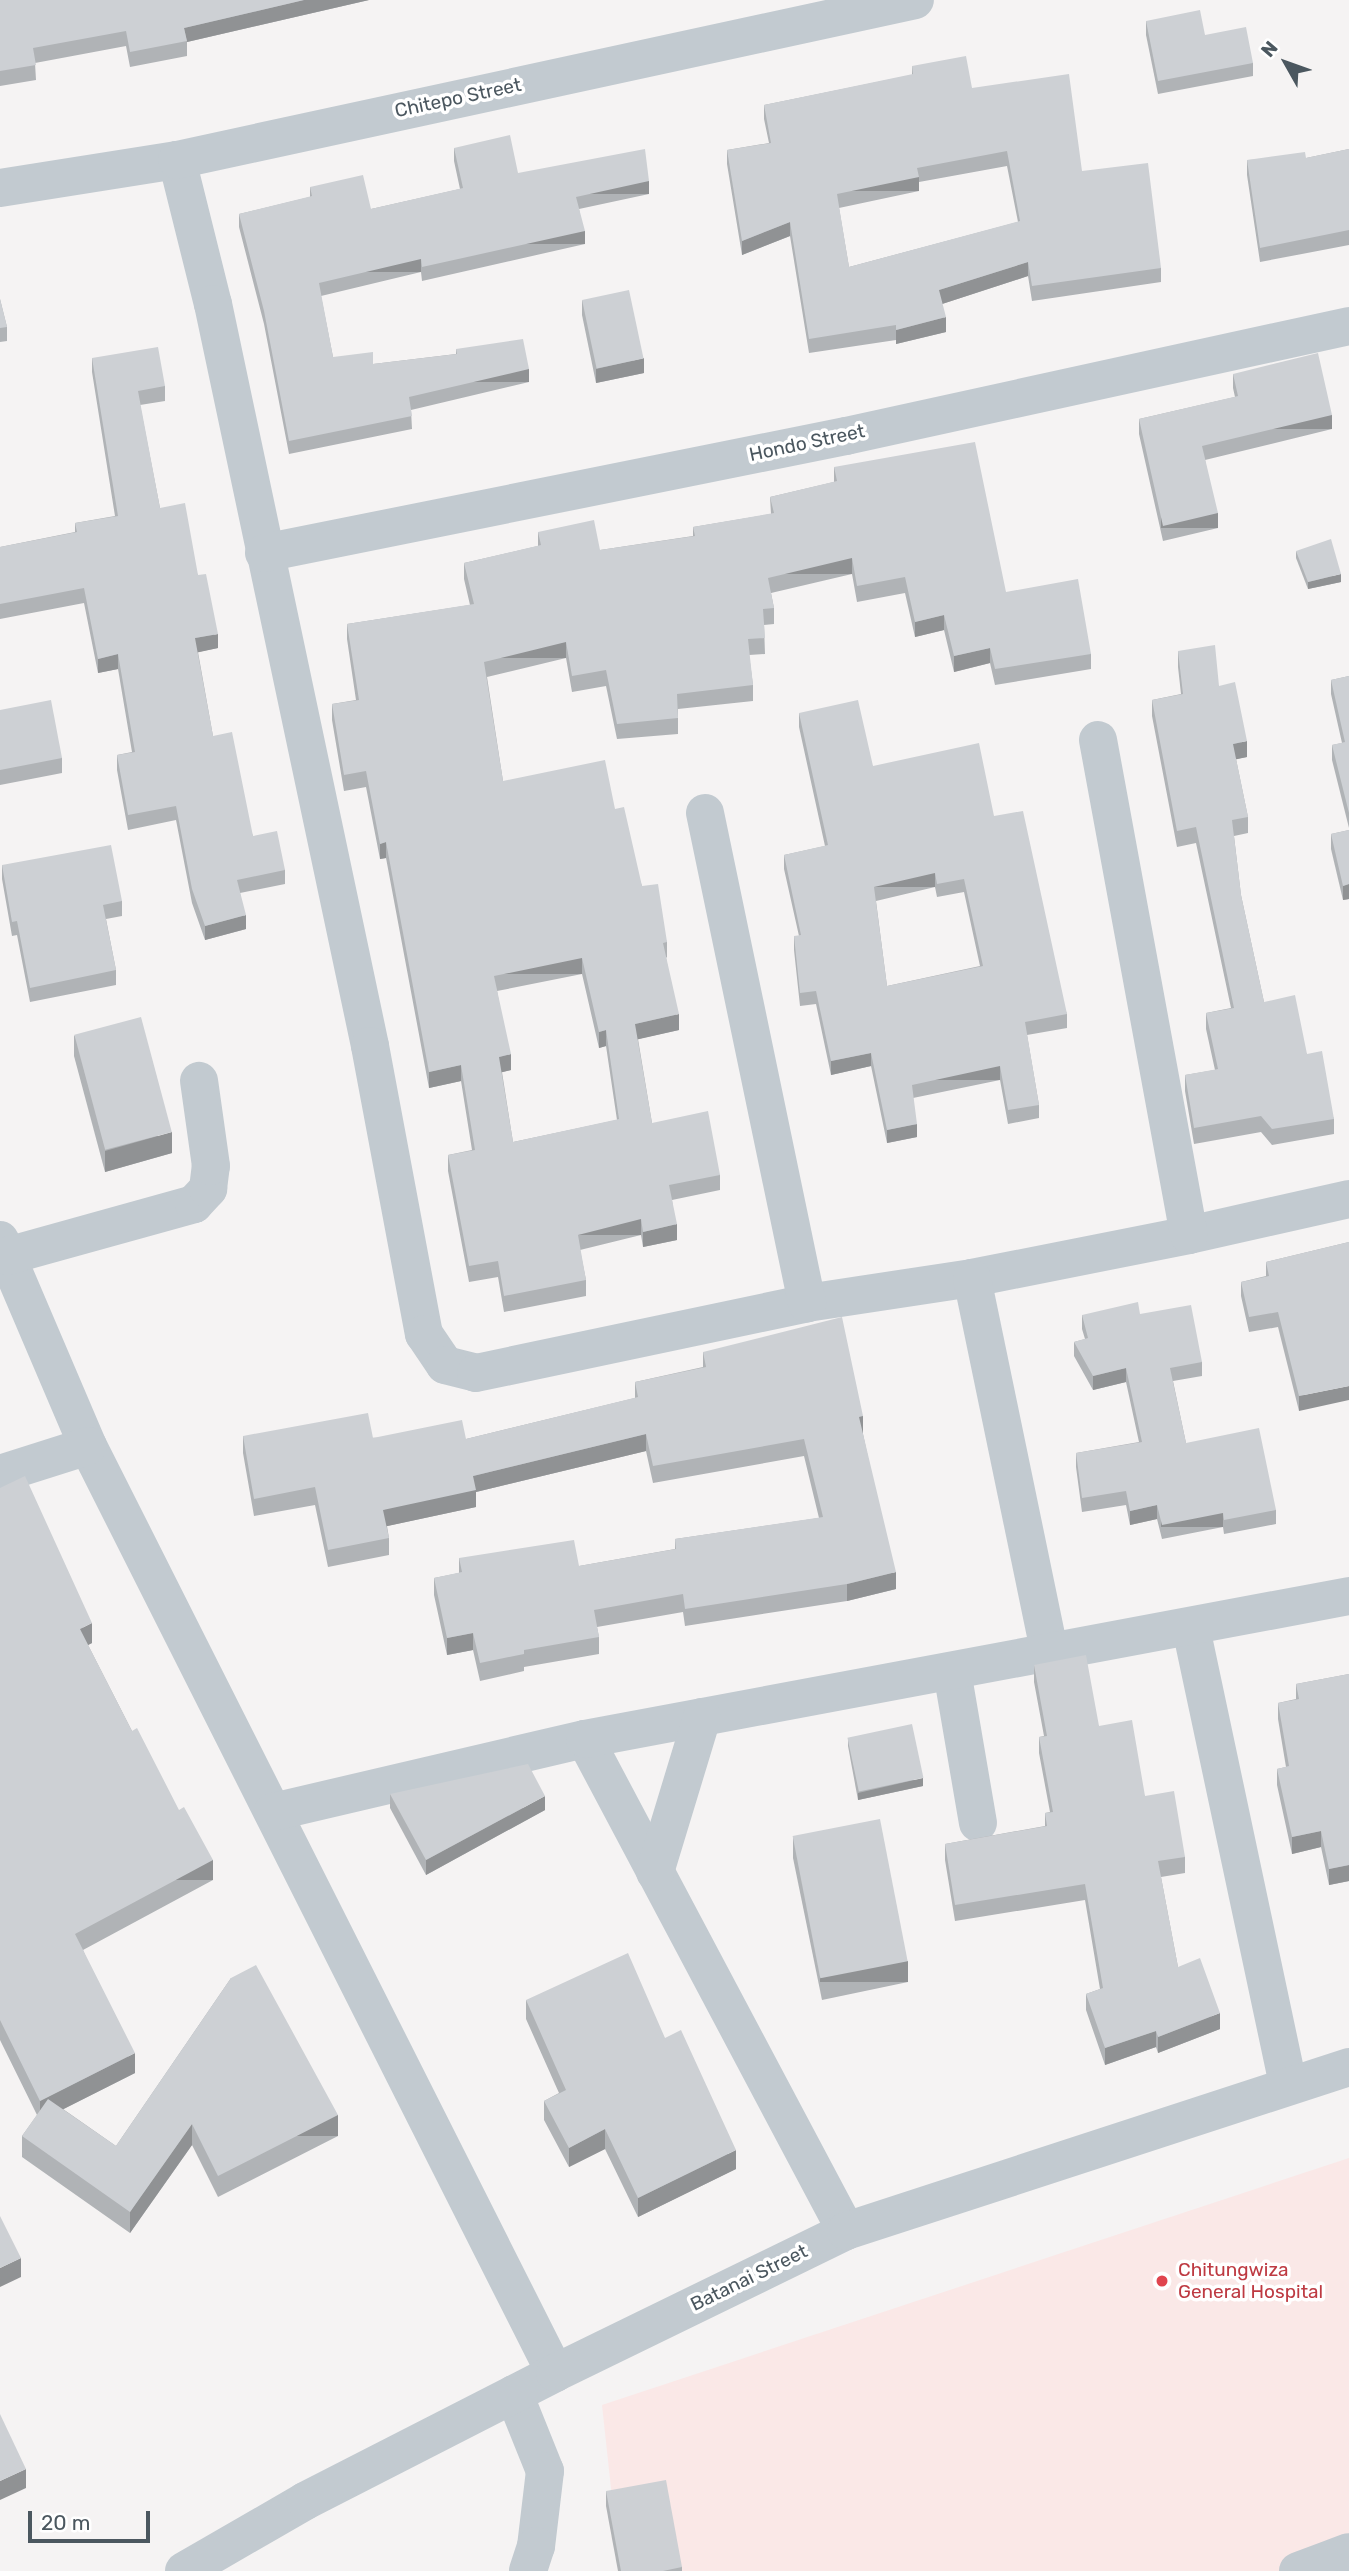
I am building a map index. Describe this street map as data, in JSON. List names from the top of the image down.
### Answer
{
  "streets": {
    "street": ["Chitepo Street", "Hondo Street", "Batanai Street"]
  },
  "places": ["Chitungwiza General Hospital"],
  "scale_bar": "20 m",
  "north": "top left"
}
